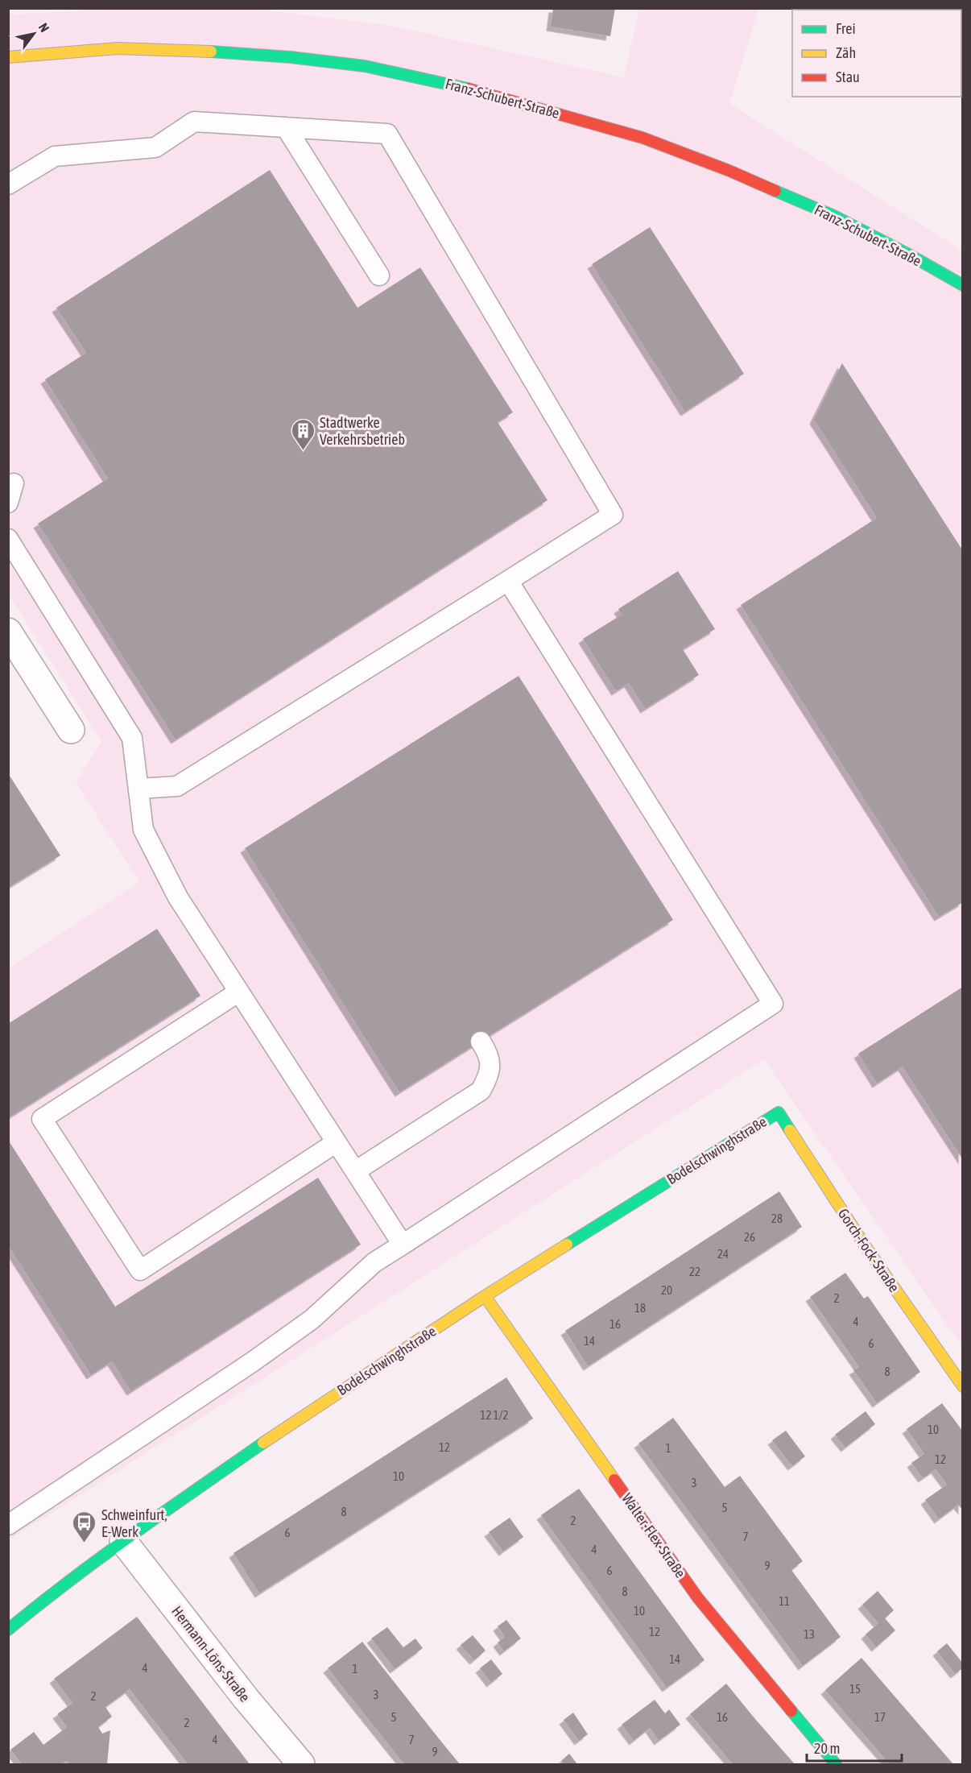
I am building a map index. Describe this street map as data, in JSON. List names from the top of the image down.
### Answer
{
  "streets": {
    "street": [
      "Franz-Schubert-Straße",
      "Bodelschwinghstraße",
      "Gorch-Fock-Straße",
      "Walter-Flex-Straße",
      "Hermann-Löns-Straße"
    ]
  },
  "crossings": [
    ["Bodelschwinghstraße", "Gorch-Fock-Straße"],
    ["Bodelschwinghstraße", "Walter-Flex-Straße"],
    ["Bodelschwinghstraße", "Hermann-Löns-Straße"]
  ],
  "places": {
    "building": ["Stadtwerke Verkehrsbetrieb"],
    "bus stop": ["Schweinfurt, E-Werk"]
  },
  "house_numbers": [
    "28",
    "26",
    "24",
    "22",
    "20",
    "2",
    "18",
    "4",
    "16",
    "14",
    "6",
    "8",
    "12 1/2",
    "10",
    "12",
    "1",
    "12",
    "10",
    "3",
    "5",
    "8",
    "2",
    "6",
    "7",
    "4",
    "9",
    "6",
    "8",
    "11",
    "10",
    "12",
    "13",
    "14",
    "4",
    "1",
    "15",
    "3",
    "2",
    "5",
    "16",
    "17",
    "2",
    "4",
    "7",
    "9"
  ],
  "legend": ["Frei", "Zäh", "Stau"],
  "scale_bar": "20 m",
  "north": "top right"
}
